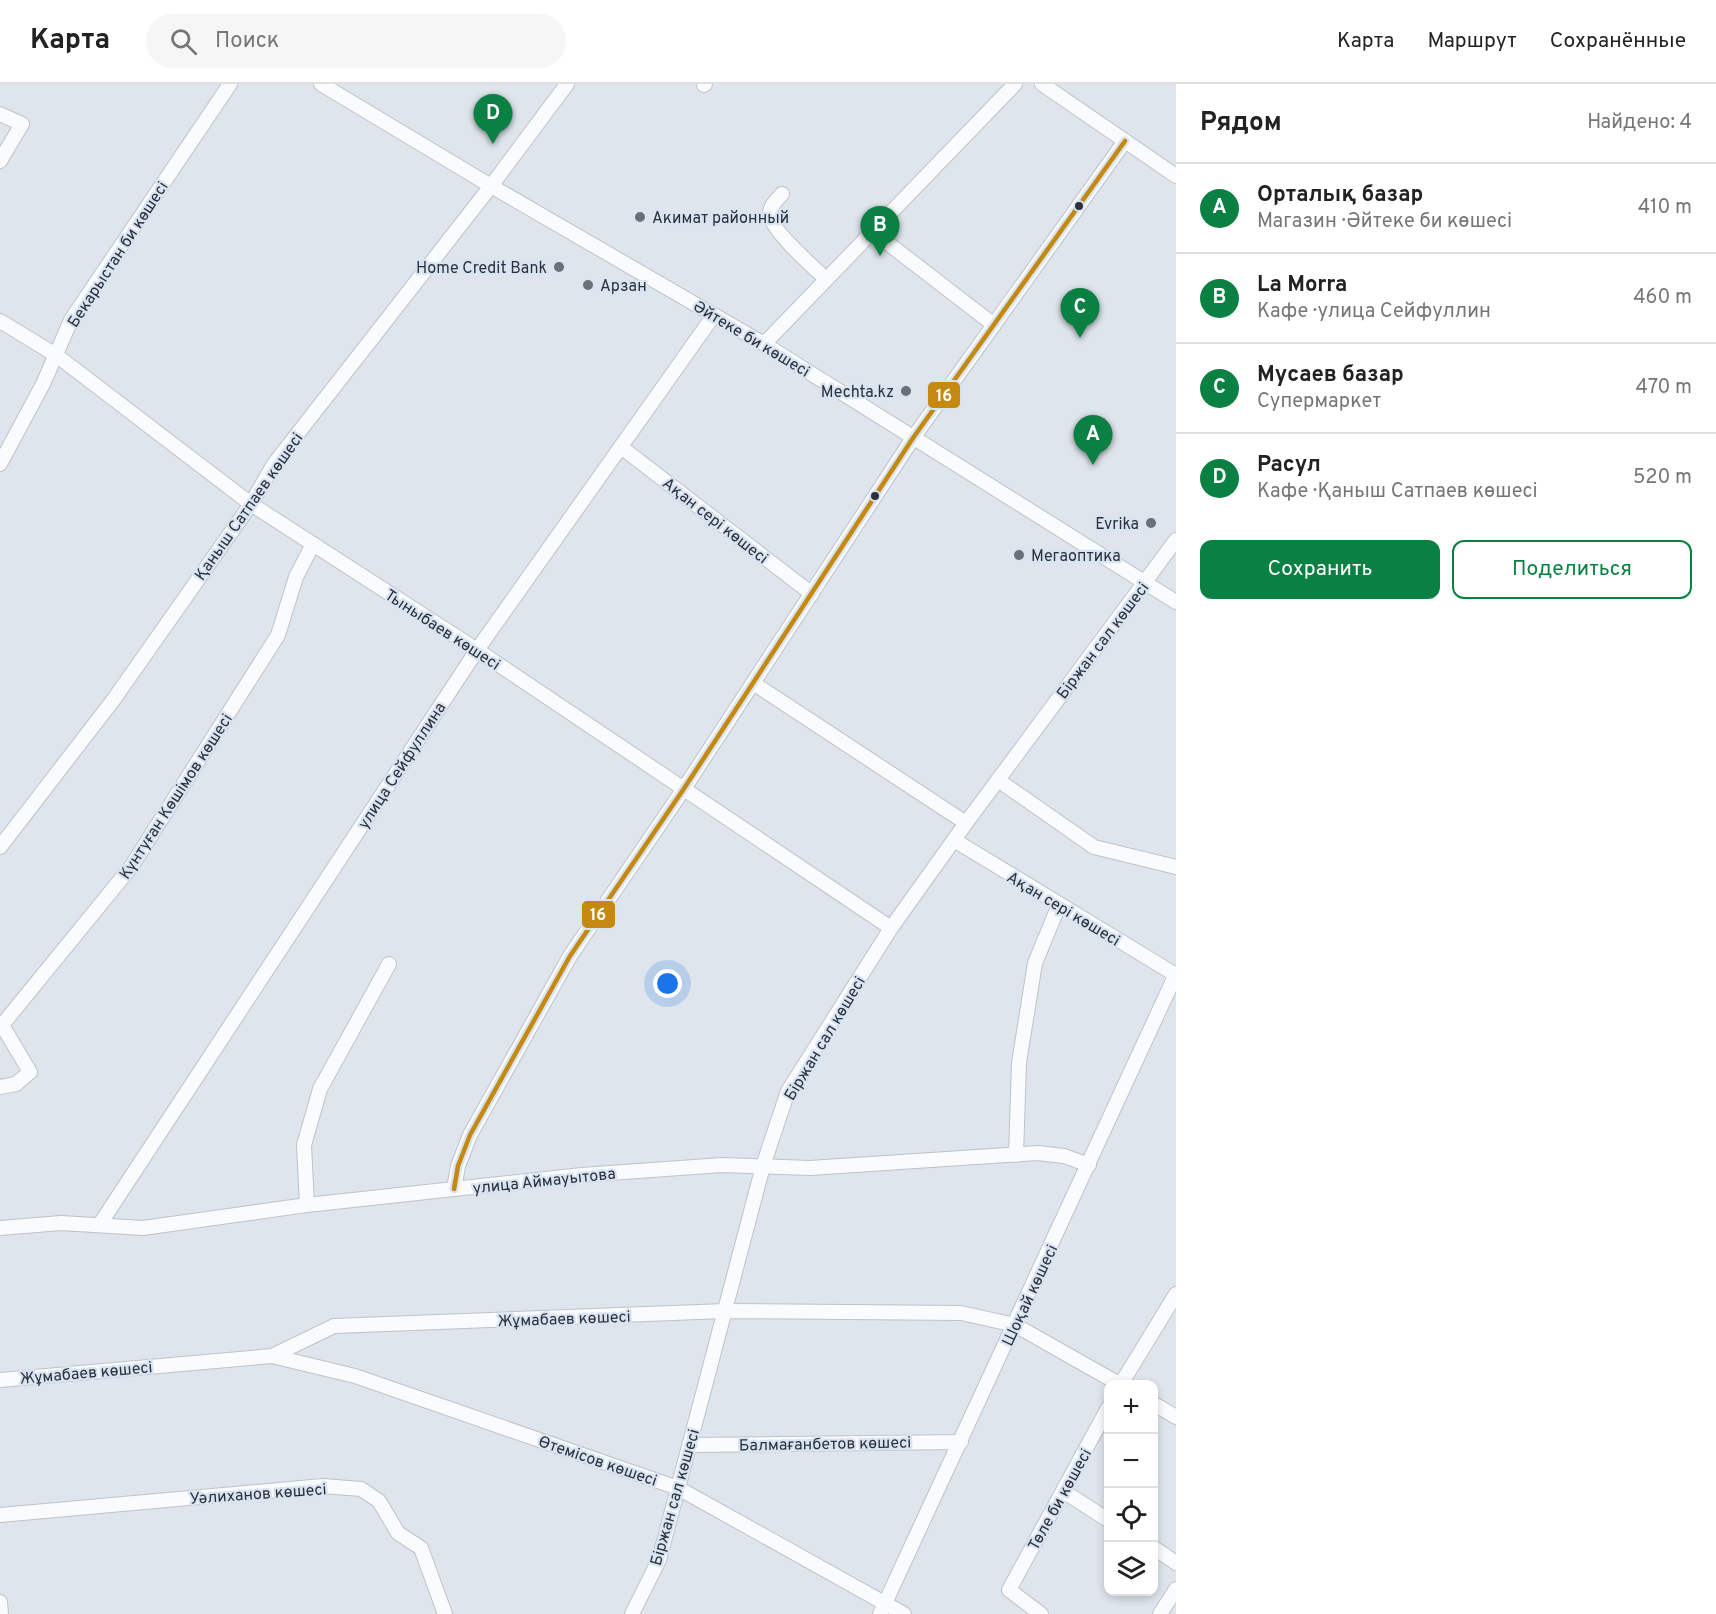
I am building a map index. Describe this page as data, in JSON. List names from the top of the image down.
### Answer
{
  "streets": {
    "street": [
      "Бекарыстан би көшесі",
      "Әйтеке би көшесі",
      "Қаныш Сатпаев көшесі",
      "Ақан сері көшесі",
      "Тыныбаев көшесі",
      "Біржан сал көшесі",
      "улица Сейфуллина",
      "Күнтуған Көшімов көшесі",
      "улица Аймауытова",
      "Шоқай көшесі",
      "Жұмабаев көшесі",
      "Балмағанбетов көшесі",
      "Өтемісов көшесі",
      "Уәлиханов көшесі",
      "Төле би көшесі"
    ]
  },
  "crossings": [
    ["Бекарыстан би көшесі", "Тыныбаев көшесі"],
    ["Әйтеке би көшесі", "Қаныш Сатпаев көшесі"],
    ["Әйтеке би көшесі", "Біржан сал көшесі"],
    ["Әйтеке би көшесі", "улица Сейфуллина"],
    ["Қаныш Сатпаев көшесі", "Тыныбаев көшесі"],
    ["Ақан сері көшесі", "Біржан сал көшесі"],
    ["Ақан сері көшесі", "улица Сейфуллина"],
    ["Ақан сері көшесі", "Шоқай көшесі"],
    ["Тыныбаев көшесі", "Біржан сал көшесі"],
    ["Тыныбаев көшесі", "улица Сейфуллина"],
    ["Тыныбаев көшесі", "Күнтуған Көшімов көшесі"],
    ["Біржан сал көшесі", "улица Аймауытова"],
    ["Біржан сал көшесі", "Жұмабаев көшесі"],
    ["Біржан сал көшесі", "Балмағанбетов көшесі"],
    ["Біржан сал көшесі", "Өтемісов көшесі"],
    ["улица Сейфуллина", "улица Аймауытова"],
    ["улица Аймауытова", "Шоқай көшесі"],
    ["Шоқай көшесі", "Жұмабаев көшесі"],
    ["Шоқай көшесі", "Балмағанбетов көшесі"],
    ["Шоқай көшесі", "Өтемісов көшесі"],
    ["Жұмабаев көшесі", "Өтемісов көшесі"]
  ],
  "places": [
    "Акимат районный",
    "Home Credit Bank",
    "Арзан",
    "Mechta.kz",
    "Evrika",
    "Мегаоптика"
  ],
  "lines": ["transit line 16"],
  "page": {
    "header": "Карта",
    "search": "Поиск",
    "nav": ["Карта", "Маршрут", "Сохранённые"],
    "heading": ["Рядом", "Найдено: 4"],
    "pins": [
      "D",
      "B",
      "C",
      "A"
    ],
    "list": [
      {
        "mark": "A",
        "name": "Орталық базар",
        "note": "Магазин · Әйтеке би көшесі",
        "value": "410 m"
      },
      {
        "mark": "B",
        "name": "La Morra",
        "note": "Кафе · улица Сейфуллин",
        "value": "460 m"
      },
      {
        "mark": "C",
        "name": "Мусаев базар",
        "note": "Супермаркет",
        "value": "470 m"
      },
      {
        "mark": "D",
        "name": "Расул",
        "note": "Кафе · Қаныш Сатпаев көшесі",
        "value": "520 m"
      }
    ],
    "buttons": ["Сохранить", "Поделиться"],
    "map_buttons": ["+", "−"]
  }
}
